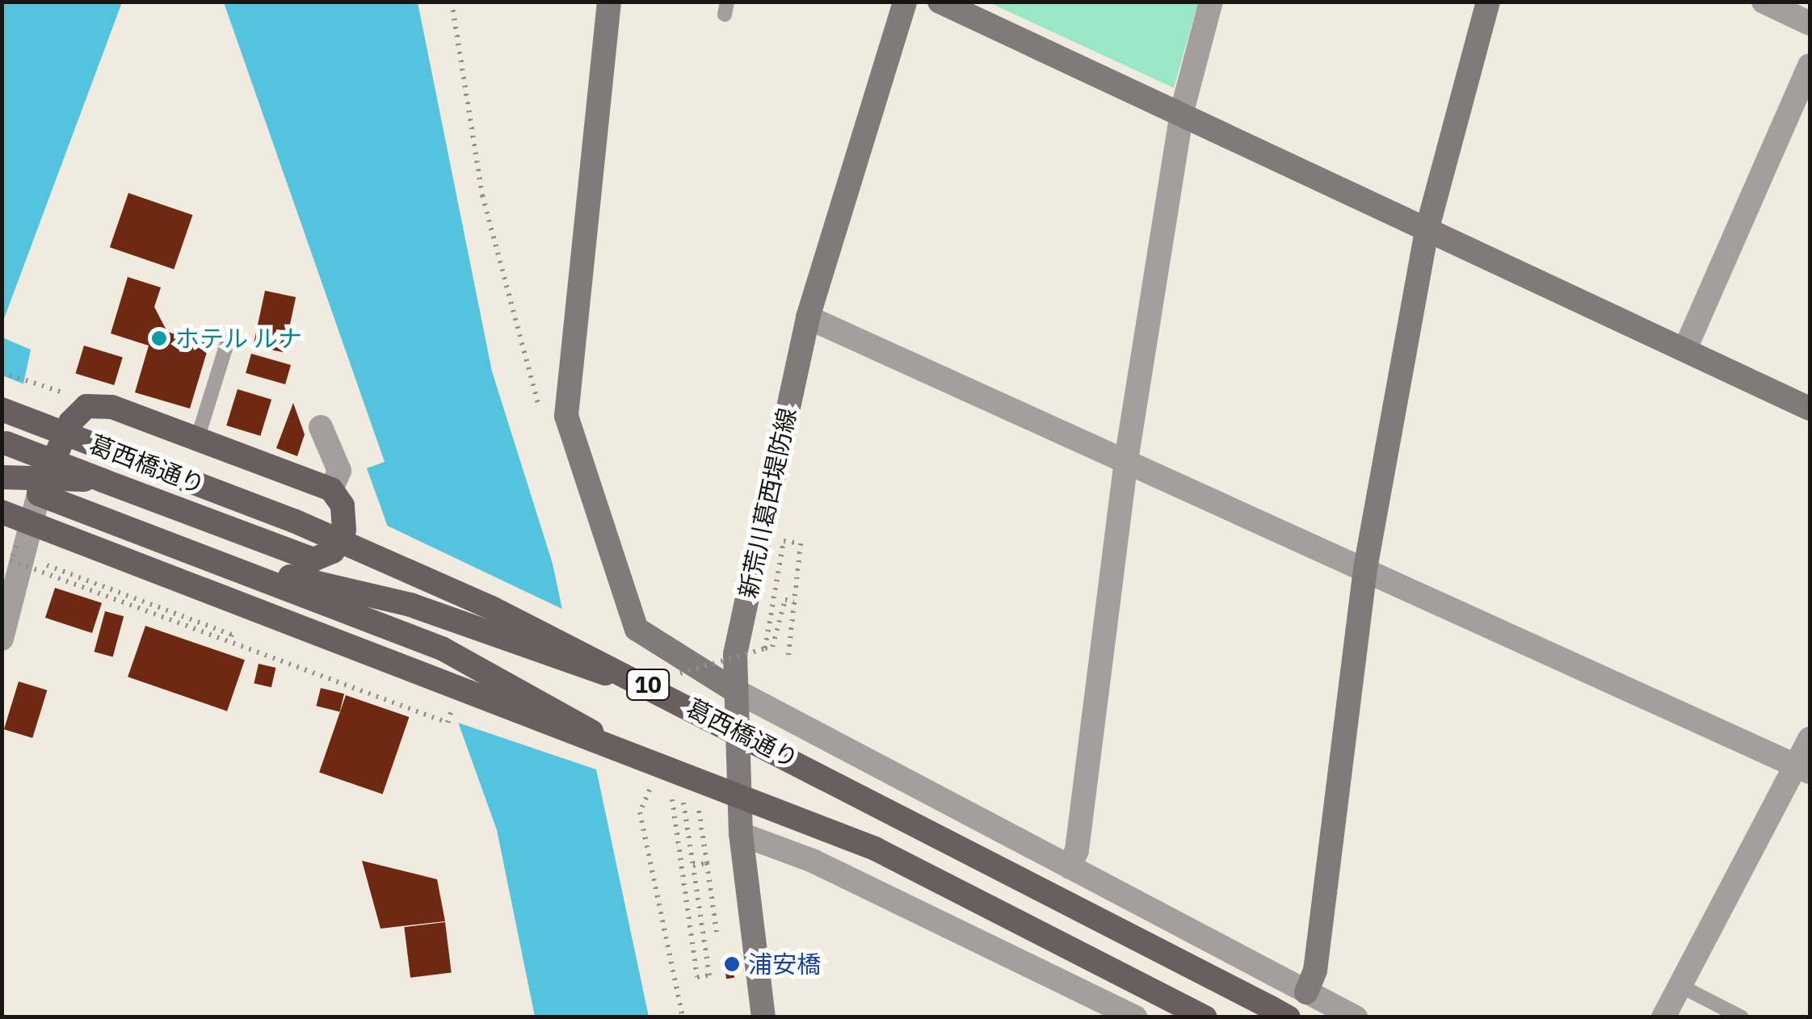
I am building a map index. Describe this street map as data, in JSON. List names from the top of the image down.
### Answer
{
  "streets": {
    "main road": ["葛西橋通り", "10"],
    "street": ["新荒川葛西堤防線"]
  },
  "places": ["ホテル ルナ", "浦安橋"]
}
